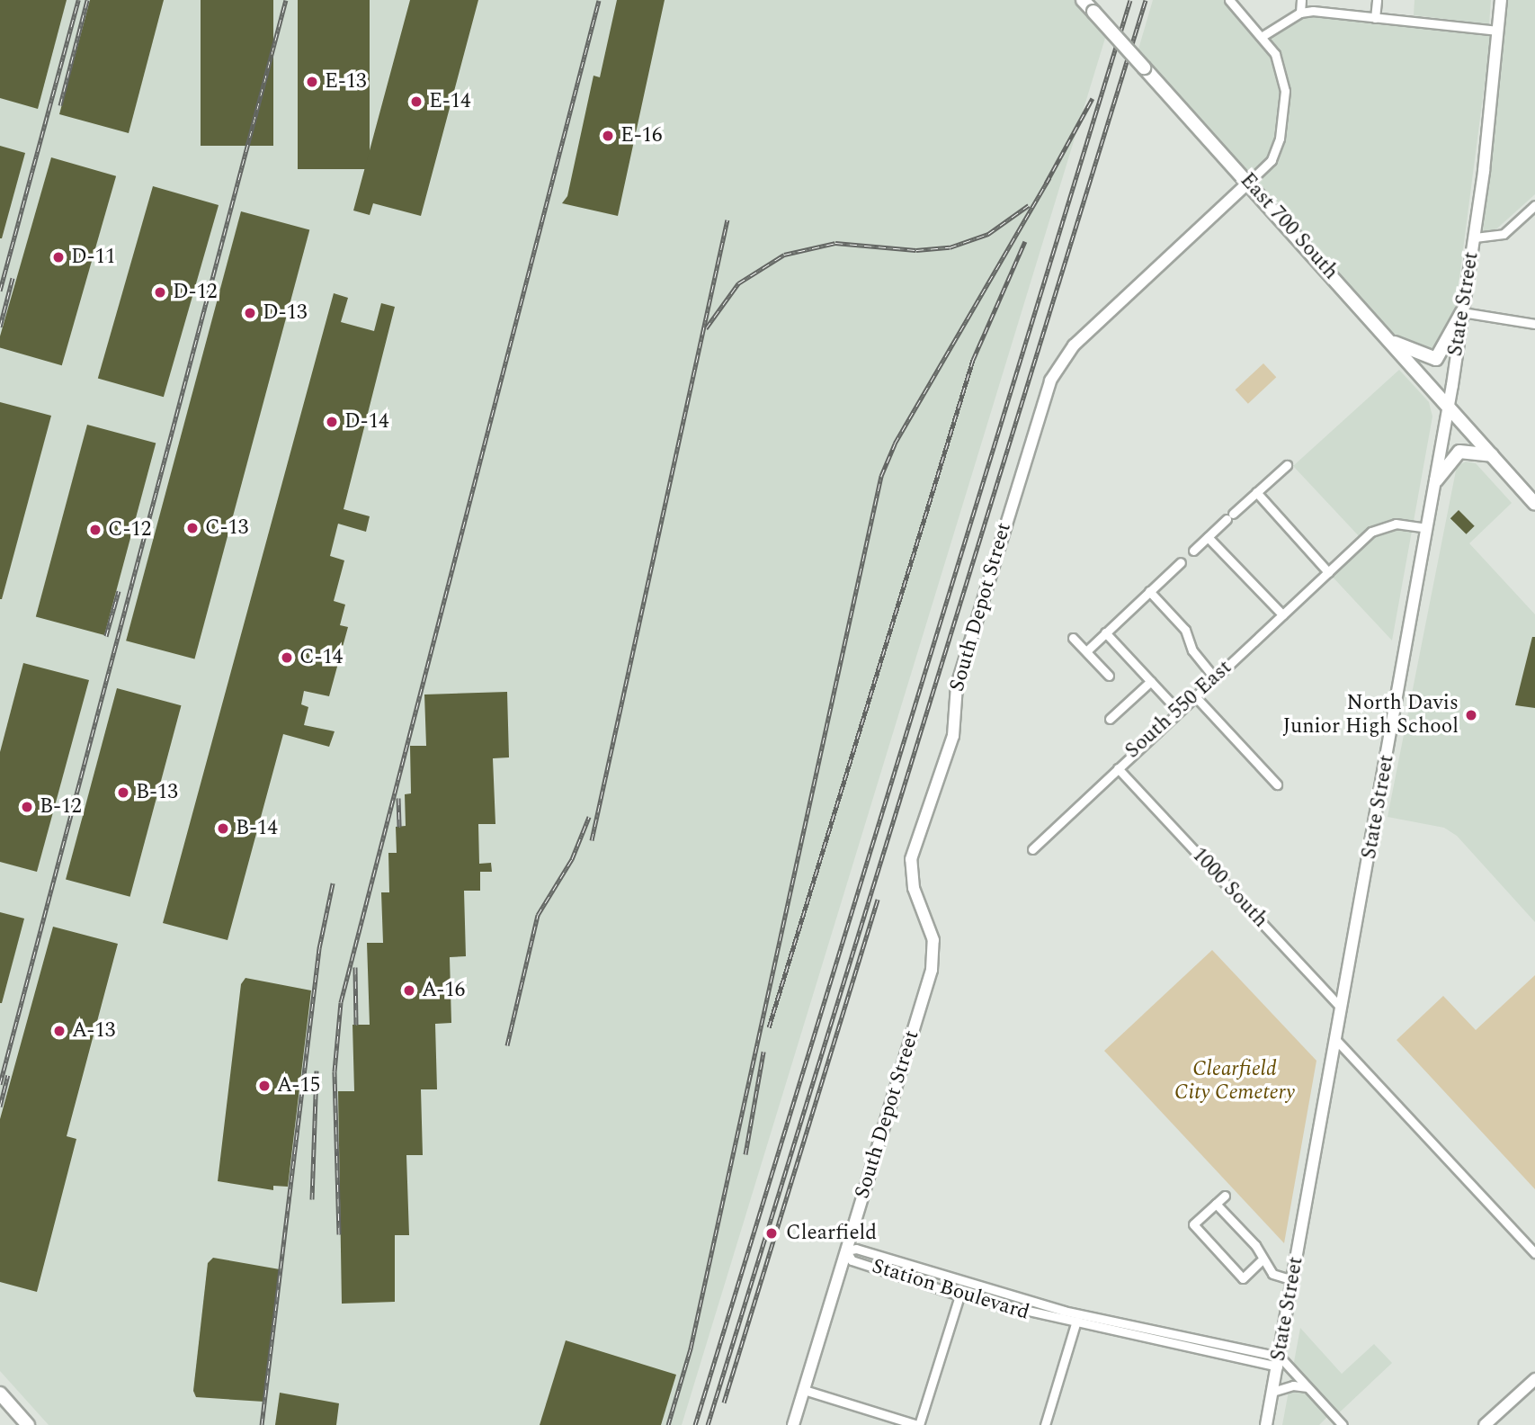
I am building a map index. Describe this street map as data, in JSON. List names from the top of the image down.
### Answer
{
  "streets": {
    "main road": ["East 700 South", "State Street", "South Depot Street"],
    "street": ["South 550 East", "1000 South", "Station Boulevard"]
  },
  "crossings": [
    ["East 700 South", "State Street"],
    ["East 700 South", "South Depot Street"],
    ["State Street", "South 550 East"],
    ["State Street", "1000 South"],
    ["State Street", "Station Boulevard"],
    ["South Depot Street", "Station Boulevard"],
    ["South 550 East", "1000 South"]
  ],
  "parks": ["Clearfield City Cemetery"],
  "places": [
    "E-13",
    "E-14",
    "E-16",
    "D-11",
    "D-12",
    "D-13",
    "D-14",
    "C-13",
    "C-12",
    "C-14",
    "North Davis Junior High School",
    "B-13",
    "B-12",
    "B-14",
    "A-16",
    "A-13",
    "A-15",
    "Clearfield"
  ]
}
